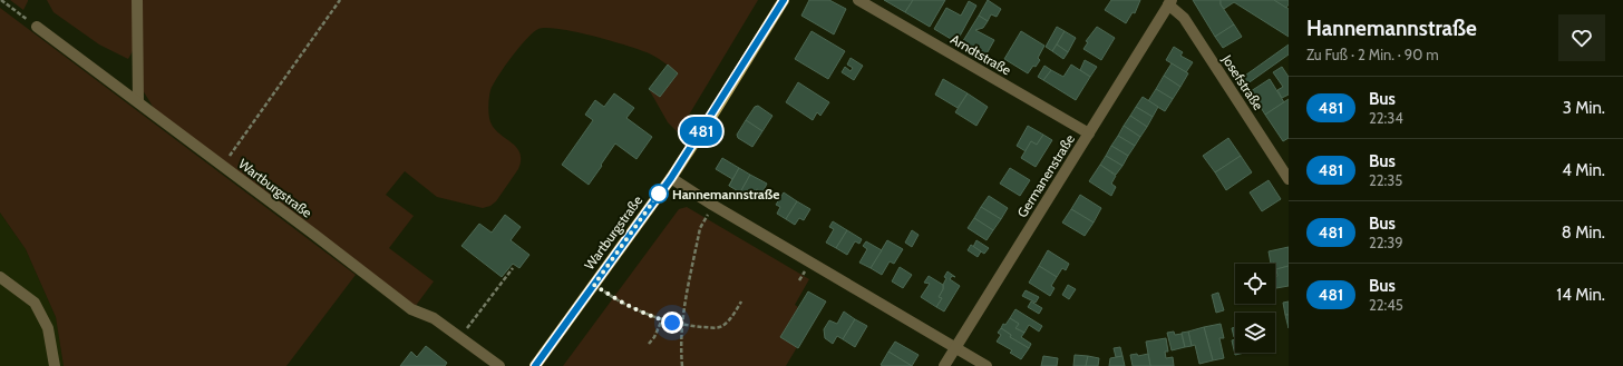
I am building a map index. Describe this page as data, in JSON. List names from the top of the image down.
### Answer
{
  "streets": {
    "main road": ["Wartburgstraße"],
    "street": ["Arndtstraße", "Josefstraße", "Germanenstraße"]
  },
  "crossings": [
    ["Arndtstraße", "Germanenstraße"],
    ["Josefstraße", "Germanenstraße"]
  ],
  "places": ["Hannemannstraße"],
  "lines": ["bus line 481"],
  "page": {
    "on_map": "481",
    "heading": ["Hannemannstraße", "Zu Fuß · 2 Min. · 90 m"],
    "list": [
      {
        "mark": "481",
        "name": "Bus",
        "note": "22:34",
        "value": "3 Min."
      },
      {
        "mark": "481",
        "name": "Bus",
        "note": "22:35",
        "value": "4 Min."
      },
      {
        "mark": "481",
        "name": "Bus",
        "note": "22:39",
        "value": "8 Min."
      },
      {
        "mark": "481",
        "name": "Bus",
        "note": "22:45",
        "value": "14 Min."
      }
    ]
  }
}
